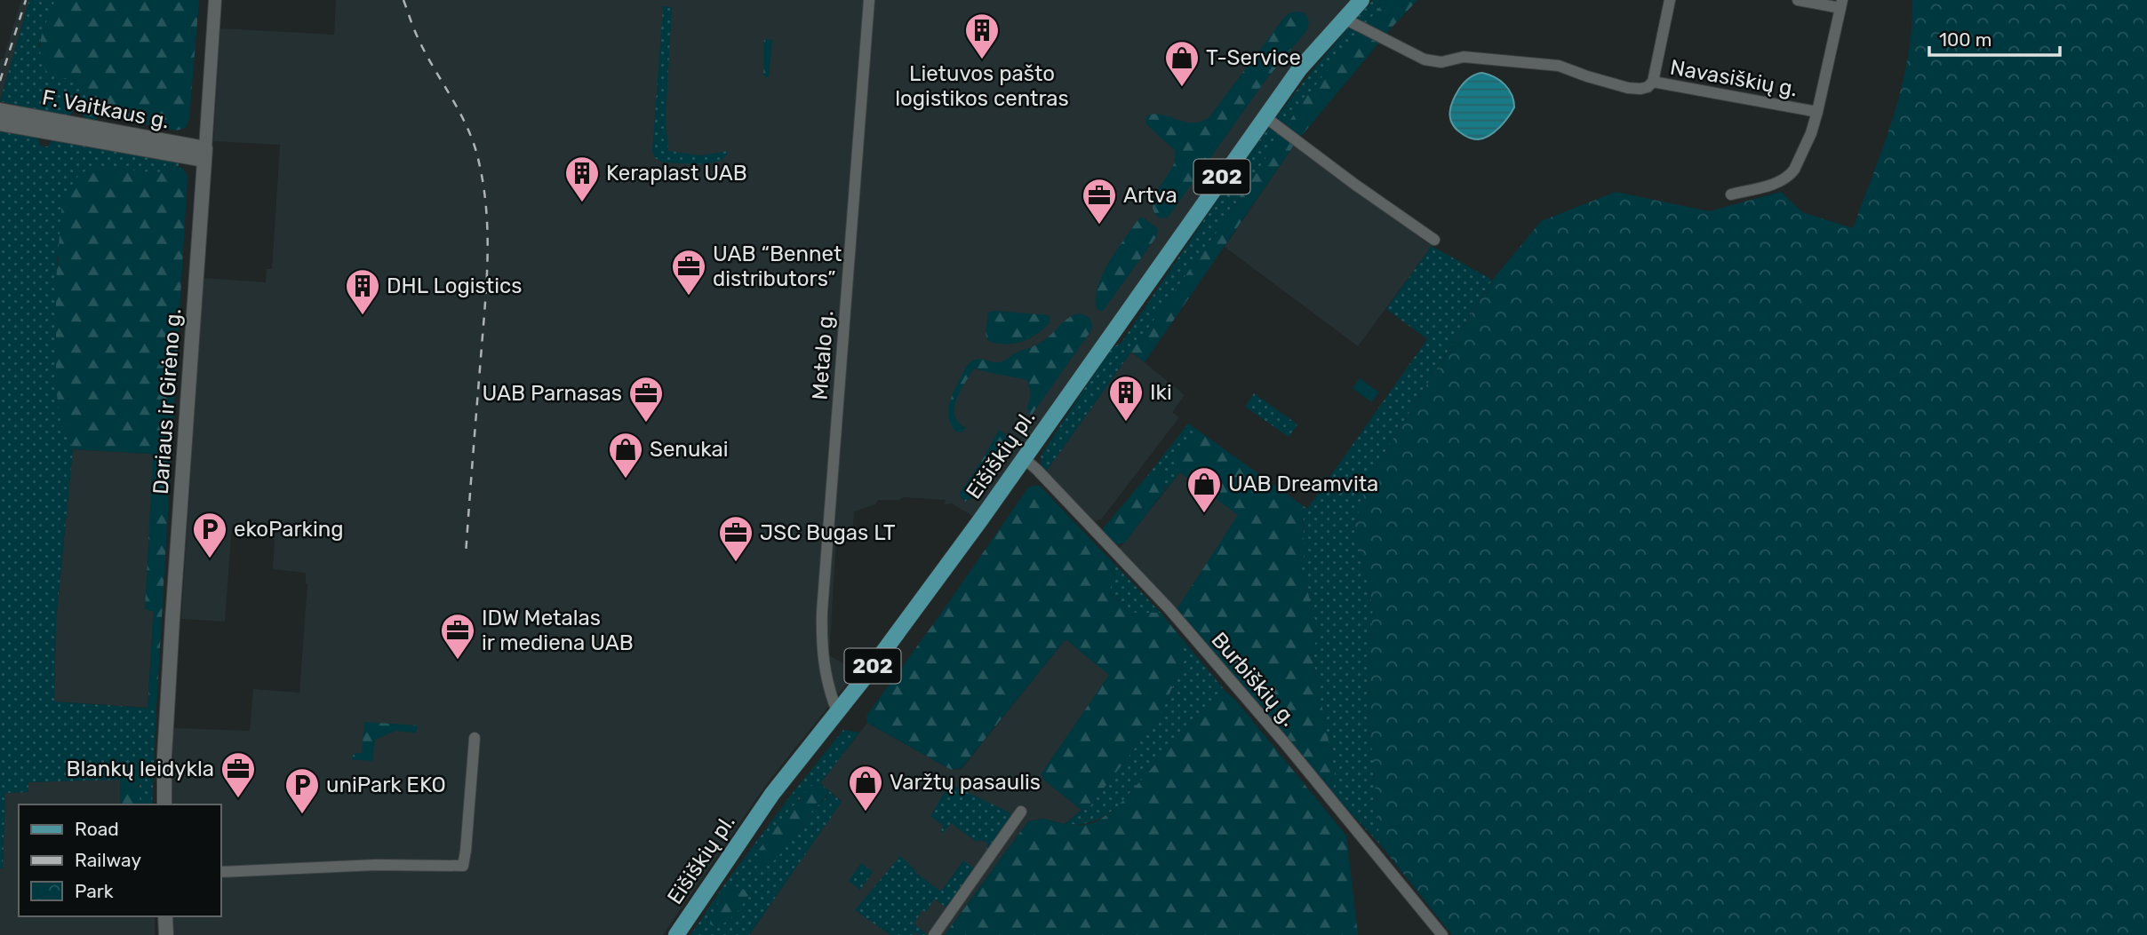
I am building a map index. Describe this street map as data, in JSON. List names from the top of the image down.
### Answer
{
  "streets": {
    "main road": [
      "F. Vaitkaus g.",
      "202",
      "Dariaus ir Girėno g.",
      "Eišiškių pl."
    ],
    "street": ["Navasiškių g.", "Metalo g.", "Burbiškių g."]
  },
  "crossings": [
    ["F. Vaitkaus g.", "Dariaus ir Girėno g."],
    ["Metalo g.", "Eišiškių pl."],
    ["Eišiškių pl.", "Burbiškių g."]
  ],
  "places": {
    "building": [
      "Lietuvos pašto logistikos centras",
      "Keraplast UAB",
      "DHL Logistics",
      "Iki"
    ],
    "shop": [
      "T-Service",
      "Senukai",
      "UAB Dreamvita",
      "Varžtų pasaulis"
    ],
    "office": [
      "Artva",
      "UAB “Bennet distributors”",
      "UAB Parnasas",
      "JSC Bugas LT",
      "IDW Metalas ir mediena UAB",
      "Blankų leidykla"
    ],
    "parking": ["ekoParking", "uniPark EKO"]
  },
  "legend": ["Road", "Railway", "Park"],
  "scale_bar": "100 m"
}
